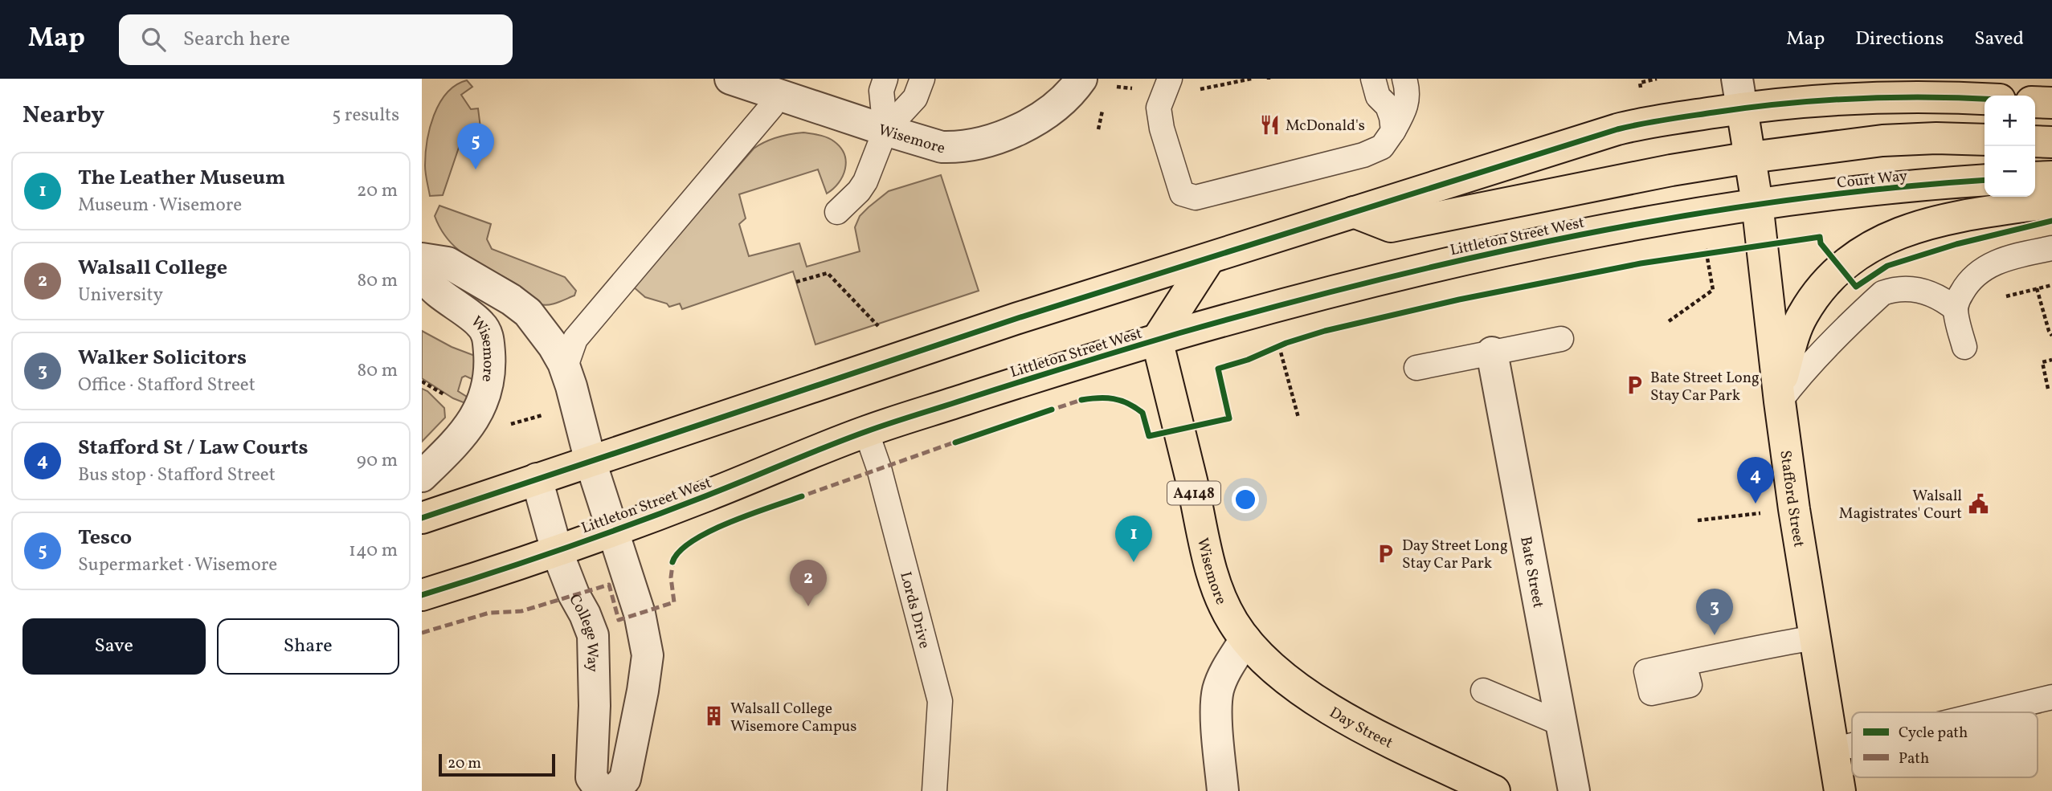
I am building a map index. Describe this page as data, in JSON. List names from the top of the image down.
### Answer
{
  "streets": {
    "highway": [
      "Wisemore",
      "Court Way",
      "Littleton Street West",
      "A4148",
      "Stafford Street",
      "Day Street"
    ],
    "street": ["Bate Street", "College Way"],
    "lane": ["Lords Drive"]
  },
  "crossings": [
    ["Wisemore", "Littleton Street West"],
    ["Wisemore", "Day Street"],
    ["Court Way", "Littleton Street West"],
    ["Court Way", "Stafford Street"],
    ["Littleton Street West", "Stafford Street"],
    ["Littleton Street West", "Lords Drive"],
    ["Littleton Street West", "College Way"]
  ],
  "places": {
    "restaurant": ["McDonald's"],
    "parking": ["Bate Street Long Stay Car Park", "Day Street Long Stay Car Park"],
    "public building": ["Walsall Magistrates' Court"],
    "building": ["Walsall College Wisemore Campus"]
  },
  "legend": ["Cycle path", "Path"],
  "scale_bar": "20 m",
  "page": {
    "header": "Map",
    "search": "Search here",
    "nav": ["Map", "Directions", "Saved"],
    "heading": ["Nearby", "5 results"],
    "map_buttons": ["+", "−"],
    "pins": [
      "5",
      "4",
      "1",
      "2",
      "3"
    ],
    "list": [
      {
        "mark": "1",
        "name": "The Leather Museum",
        "note": "Museum · Wisemore",
        "value": "20 m"
      },
      {
        "mark": "2",
        "name": "Walsall College",
        "note": "University",
        "value": "80 m"
      },
      {
        "mark": "3",
        "name": "Walker Solicitors",
        "note": "Office · Stafford Street",
        "value": "80 m"
      },
      {
        "mark": "4",
        "name": "Stafford St / Law Courts",
        "note": "Bus stop · Stafford Street",
        "value": "90 m"
      },
      {
        "mark": "5",
        "name": "Tesco",
        "note": "Supermarket · Wisemore",
        "value": "140 m"
      }
    ],
    "buttons": ["Save", "Share"],
    "scale": "20 m"
  }
}
